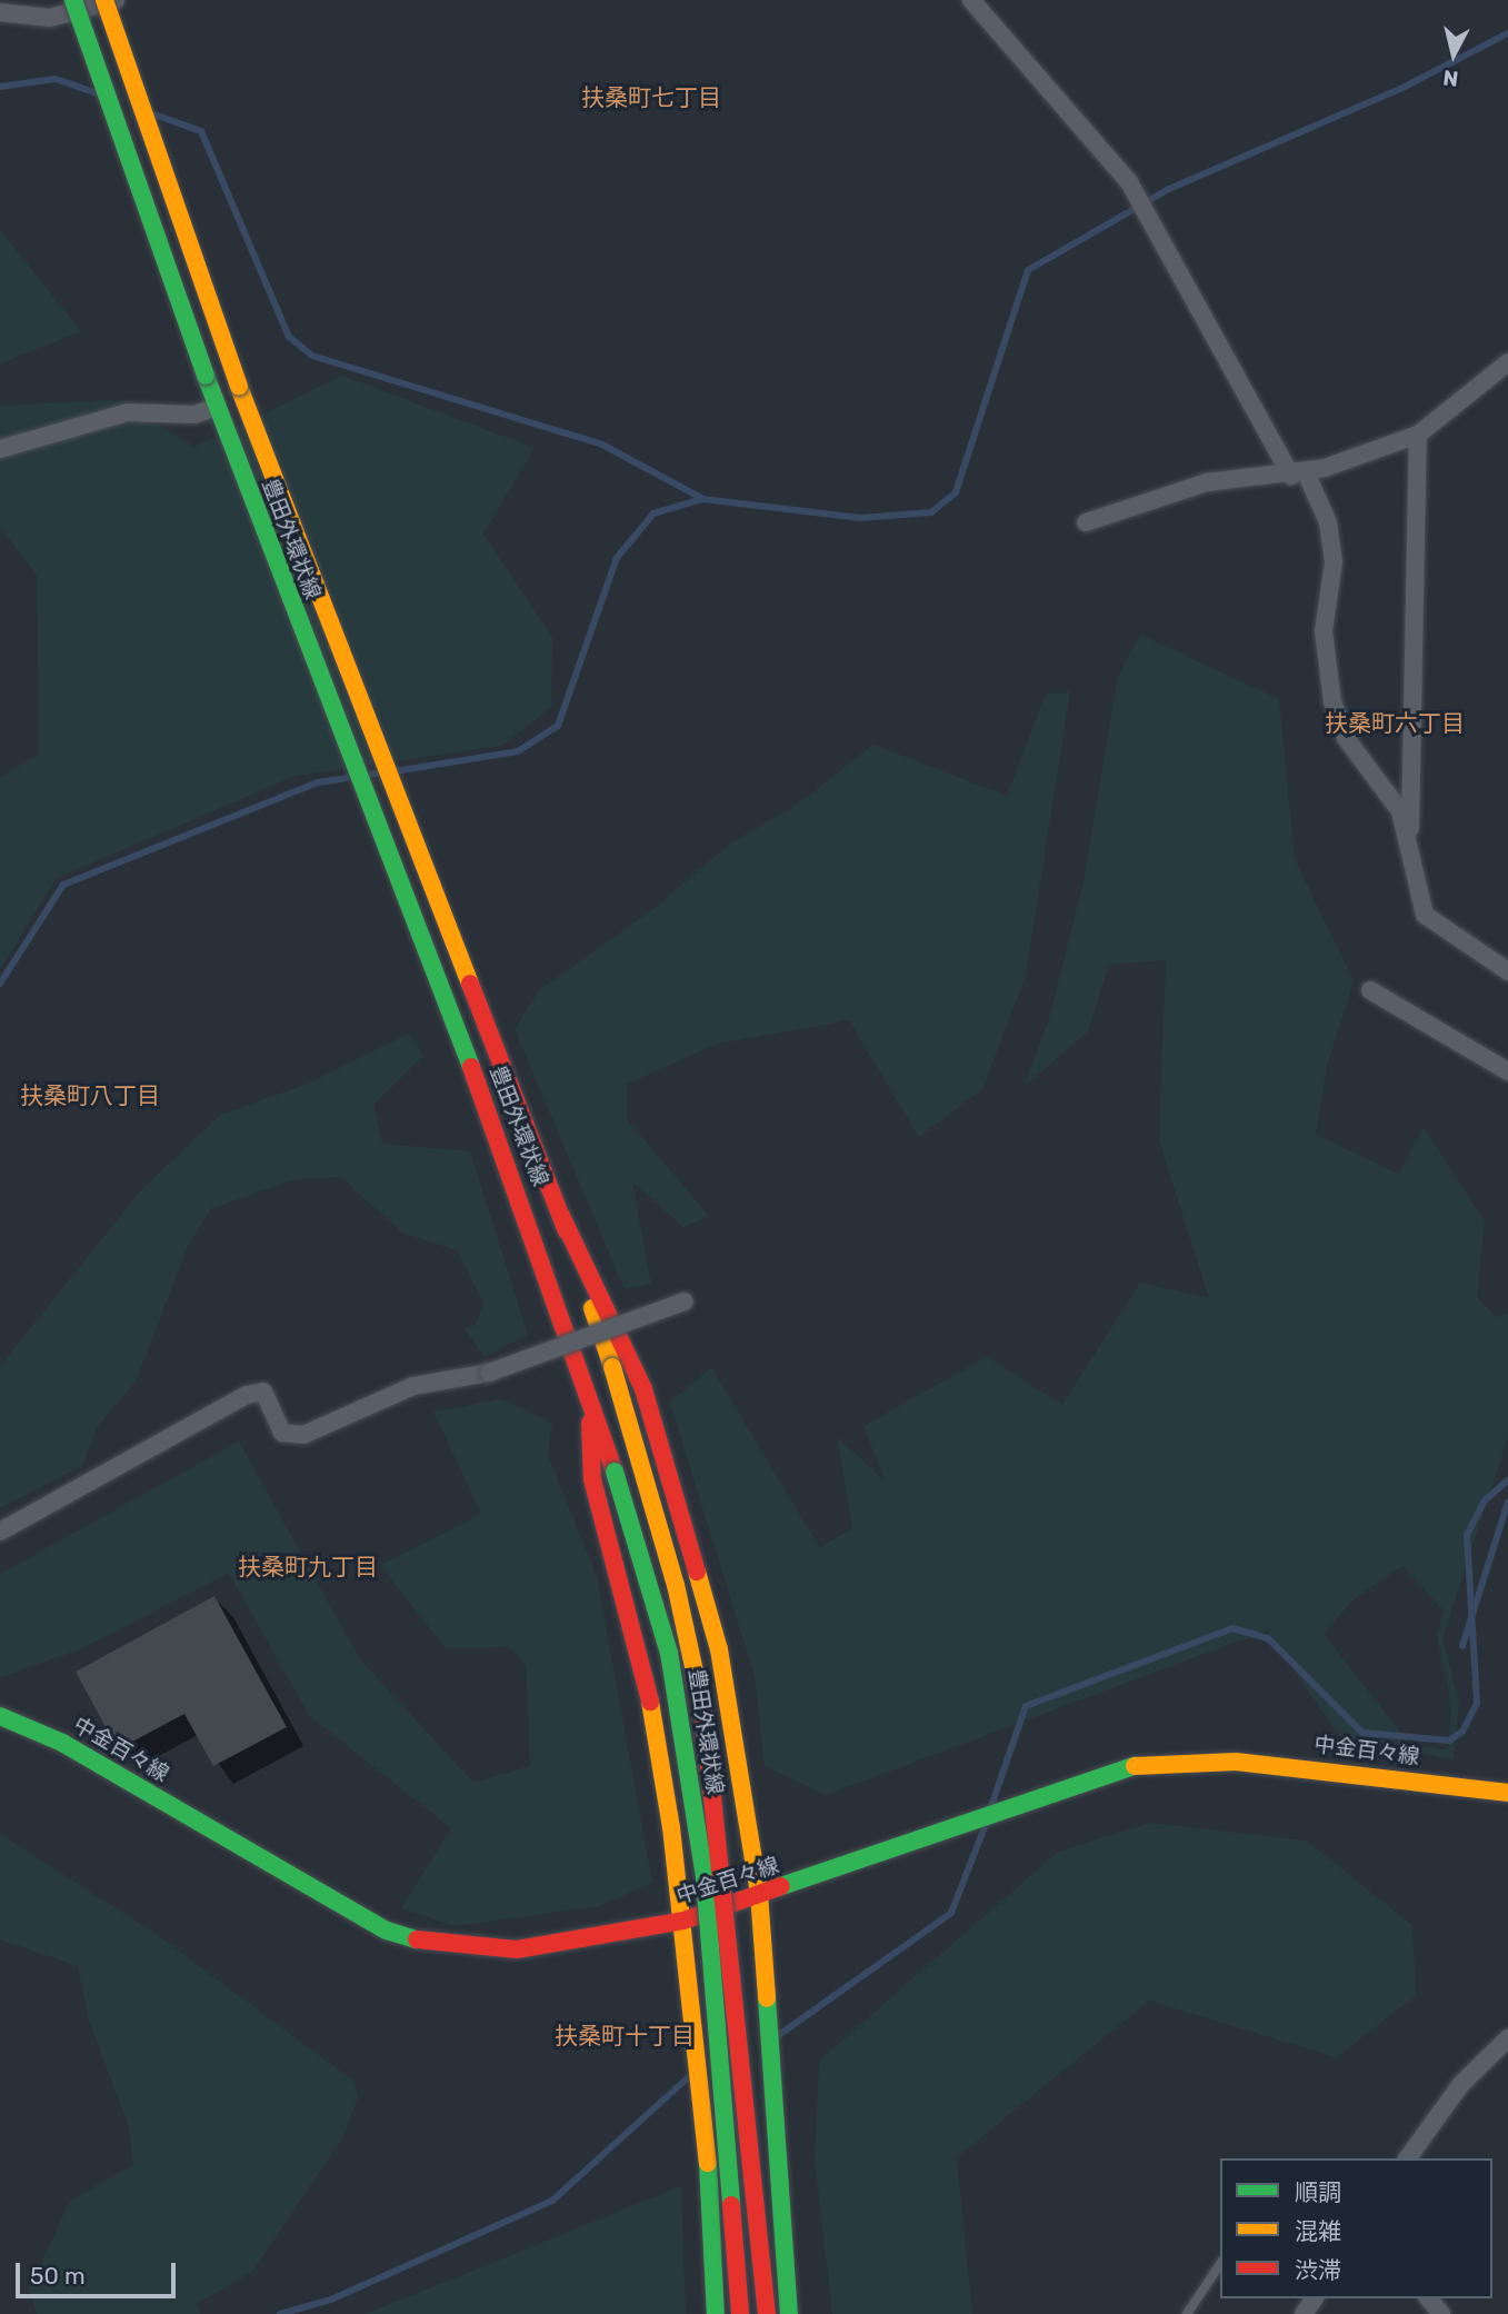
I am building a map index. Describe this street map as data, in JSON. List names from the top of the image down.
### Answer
{
  "streets": {
    "street": ["豊田外環状線", "中金百々線"]
  },
  "districts": [
    "扶桑町七丁目",
    "扶桑町六丁目",
    "扶桑町八丁目",
    "扶桑町九丁目",
    "扶桑町十丁目"
  ],
  "legend": ["順調", "混雑", "渋滞"],
  "scale_bar": "50 m",
  "north": "bottom"
}
